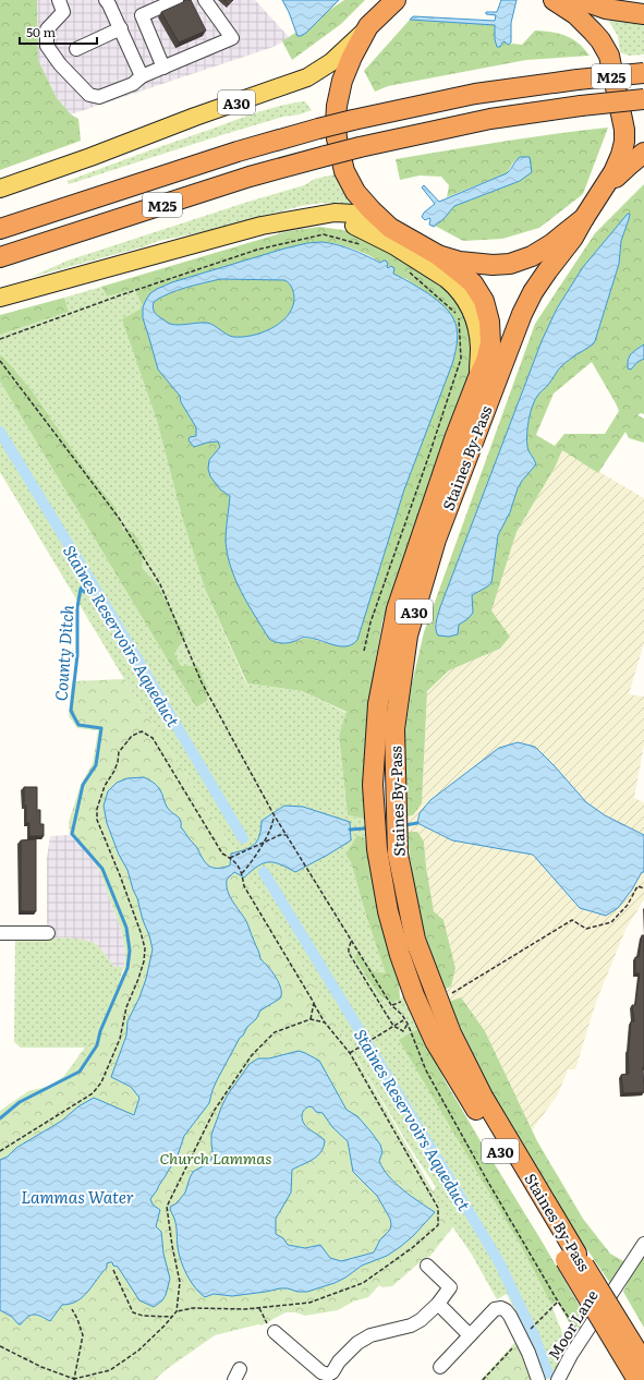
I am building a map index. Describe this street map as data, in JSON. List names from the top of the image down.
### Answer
{
  "streets": {
    "highway": ["M25", "A30", "Staines By-Pass"],
    "street": ["Moor Lane"]
  },
  "crossings": [
    ["A30", "Staines By-Pass"]
  ],
  "water": ["Staines Reservoirs Aqueduct", "County Ditch", "Lammas Water"],
  "parks": ["Church Lammas"],
  "scale_bar": "50 m"
}
